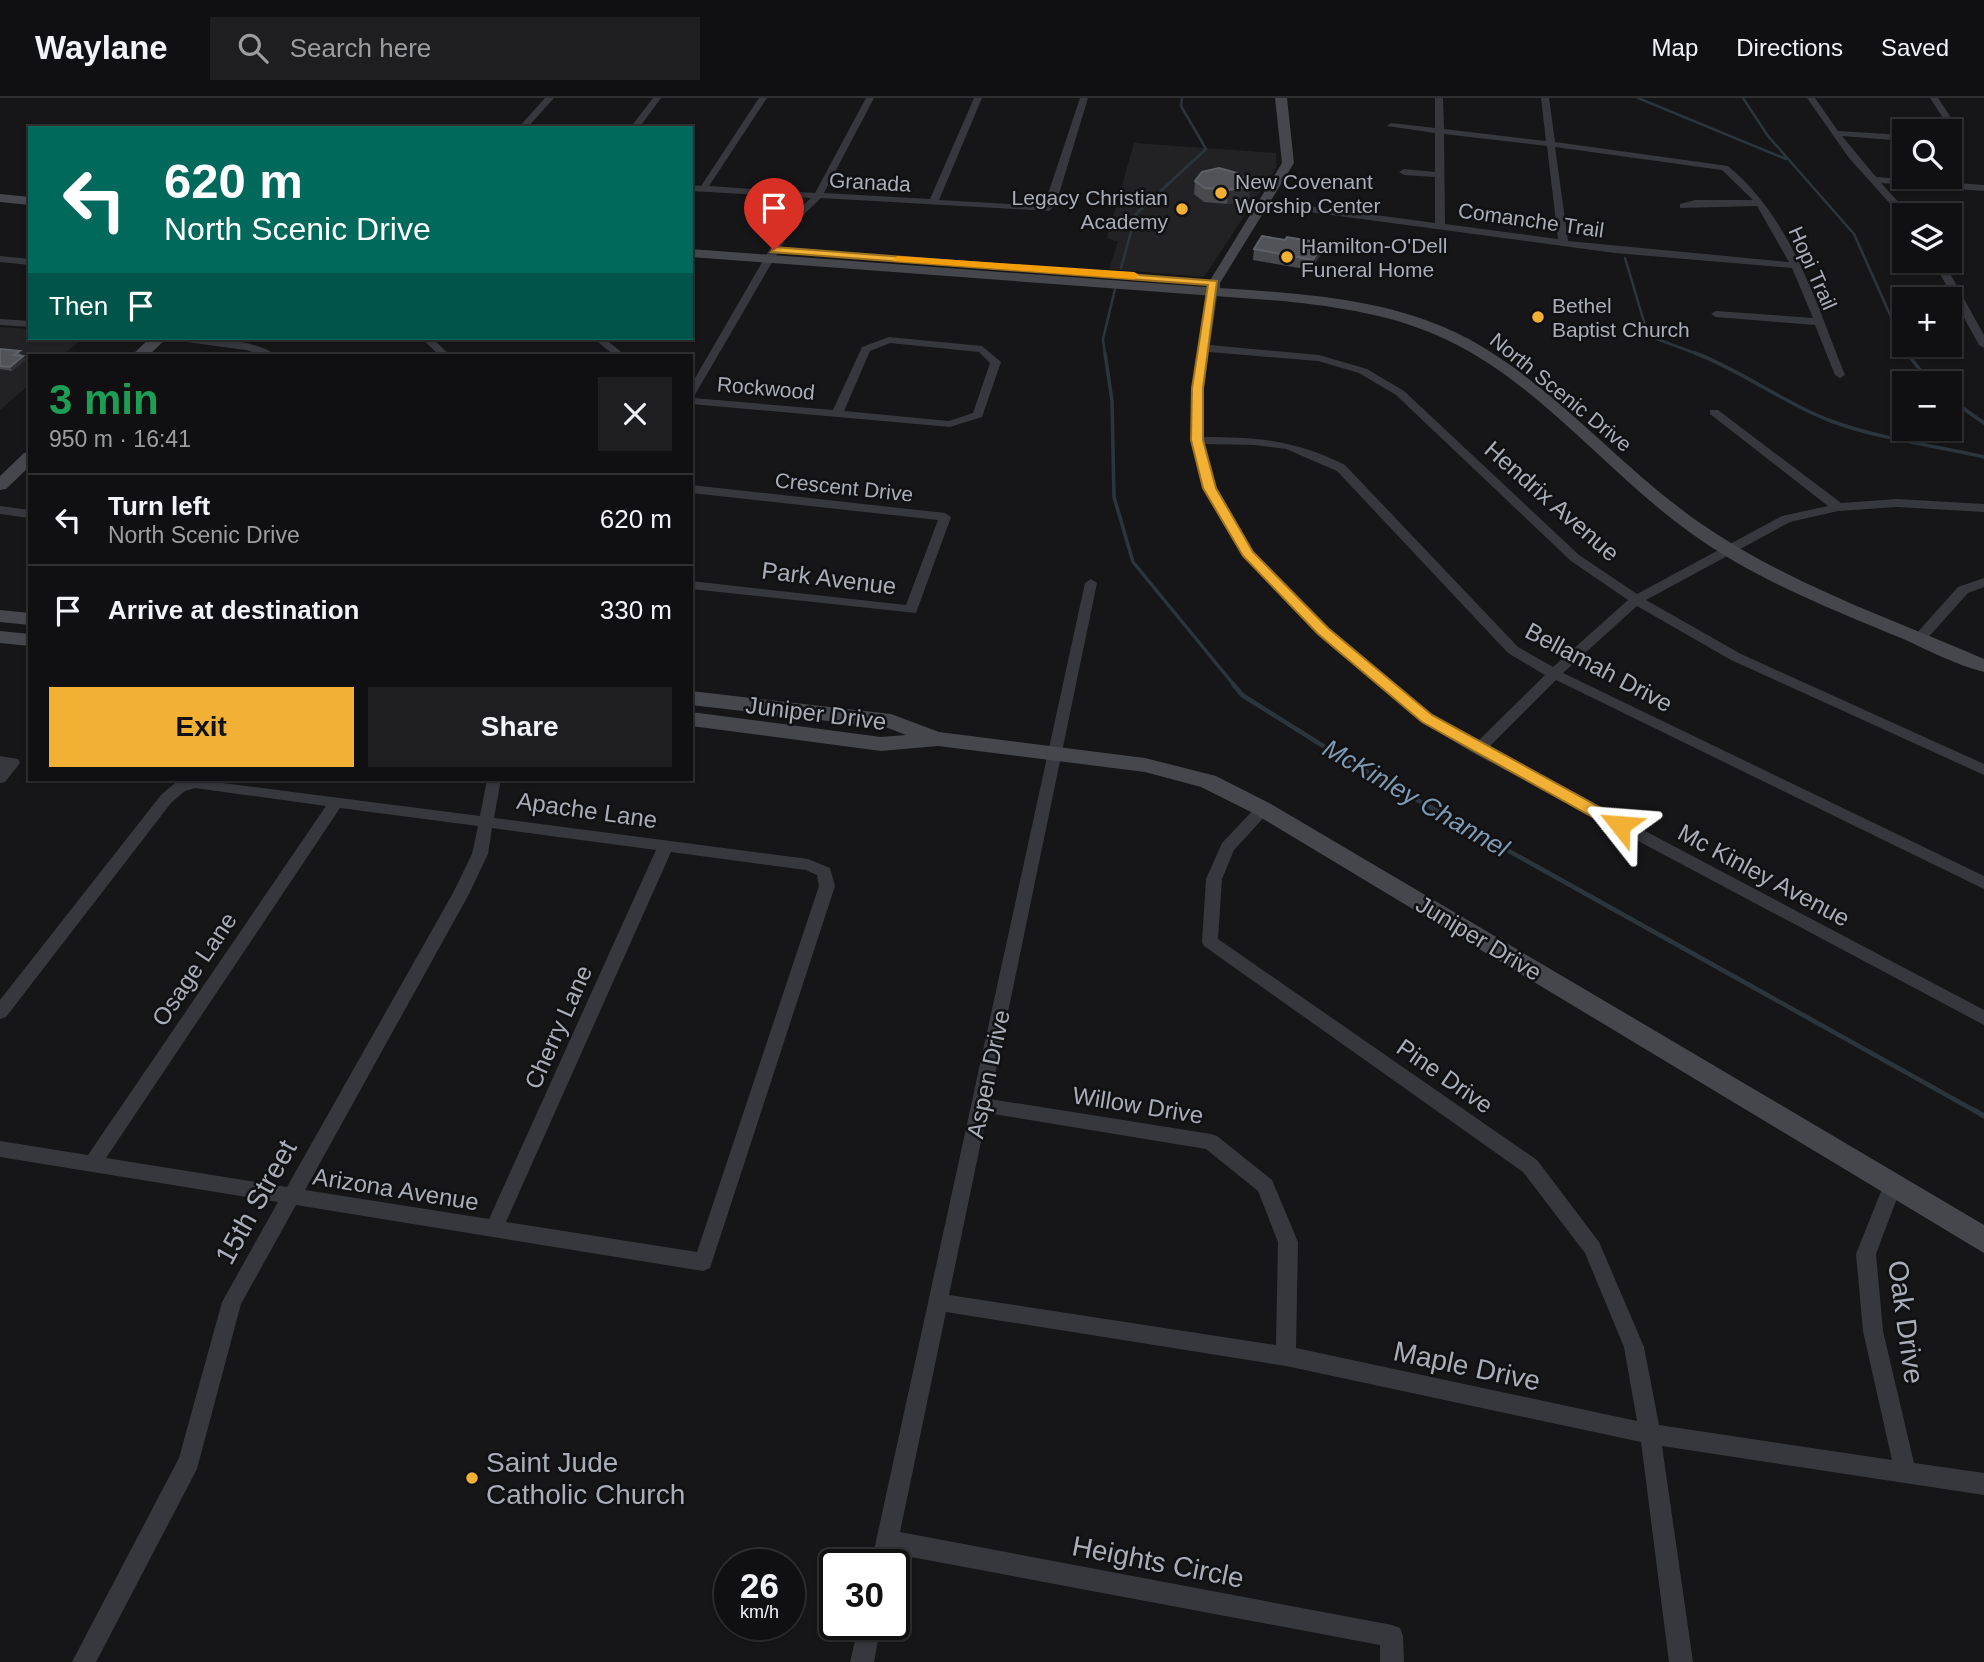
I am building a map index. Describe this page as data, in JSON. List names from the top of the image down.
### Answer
{
  "streets": {
    "street": [
      "Granada",
      "Comanche Trail",
      "Hopi Trail",
      "Rockwood",
      "North Scenic Drive",
      "Crescent Drive",
      "Hendrix Avenue",
      "Park Avenue",
      "Bellamah Drive",
      "Juniper Drive",
      "Apache Lane",
      "Mc Kinley Avenue",
      "Osage Lane",
      "Cherry Lane",
      "Aspen Drive",
      "Pine Drive",
      "Willow Drive",
      "Arizona Avenue",
      "15th Street",
      "Oak Drive",
      "Maple Drive",
      "Heights Circle"
    ]
  },
  "crossings": [
    ["Comanche Trail", "Hopi Trail"],
    ["North Scenic Drive", "Mc Kinley Avenue"],
    ["Crescent Drive", "Park Avenue"],
    ["Hendrix Avenue", "Mc Kinley Avenue"],
    ["Bellamah Drive", "Mc Kinley Avenue"],
    ["Juniper Drive", "Aspen Drive"],
    ["Juniper Drive", "Pine Drive"],
    ["Juniper Drive", "Oak Drive"],
    ["Apache Lane", "Osage Lane"],
    ["Apache Lane", "Cherry Lane"],
    ["Apache Lane", "Arizona Avenue"],
    ["Apache Lane", "15th Street"],
    ["Osage Lane", "Arizona Avenue"],
    ["Cherry Lane", "Arizona Avenue"],
    ["Aspen Drive", "Willow Drive"],
    ["Aspen Drive", "Maple Drive"],
    ["Aspen Drive", "Heights Circle"],
    ["Pine Drive", "Maple Drive"],
    ["Willow Drive", "Maple Drive"],
    ["Arizona Avenue", "15th Street"],
    ["Oak Drive", "Maple Drive"]
  ],
  "water": ["McKinley Channel"],
  "places": [
    "New Covenant Worship Center",
    "Legacy Christian Academy",
    "Hamilton-O'Dell Funeral Home",
    "Bethel Baptist Church",
    "Saint Jude Catholic Church"
  ],
  "page": {
    "header": "Waylane",
    "search": "Search here",
    "nav": ["Map", "Directions", "Saved"],
    "map_buttons": ["+", "−"],
    "turn": ["620 m", "North Scenic Drive"],
    "then": "Then",
    "heading": ["3 min", "950 m · 16:41"],
    "list": [
      {
        "name": "Turn left",
        "note": "North Scenic Drive",
        "value": "620 m"
      },
      {
        "name": "Arrive at destination",
        "value": "330 m"
      }
    ],
    "buttons": ["Exit", "Share"],
    "speed": "26 km/h",
    "limit": "30"
  }
}
